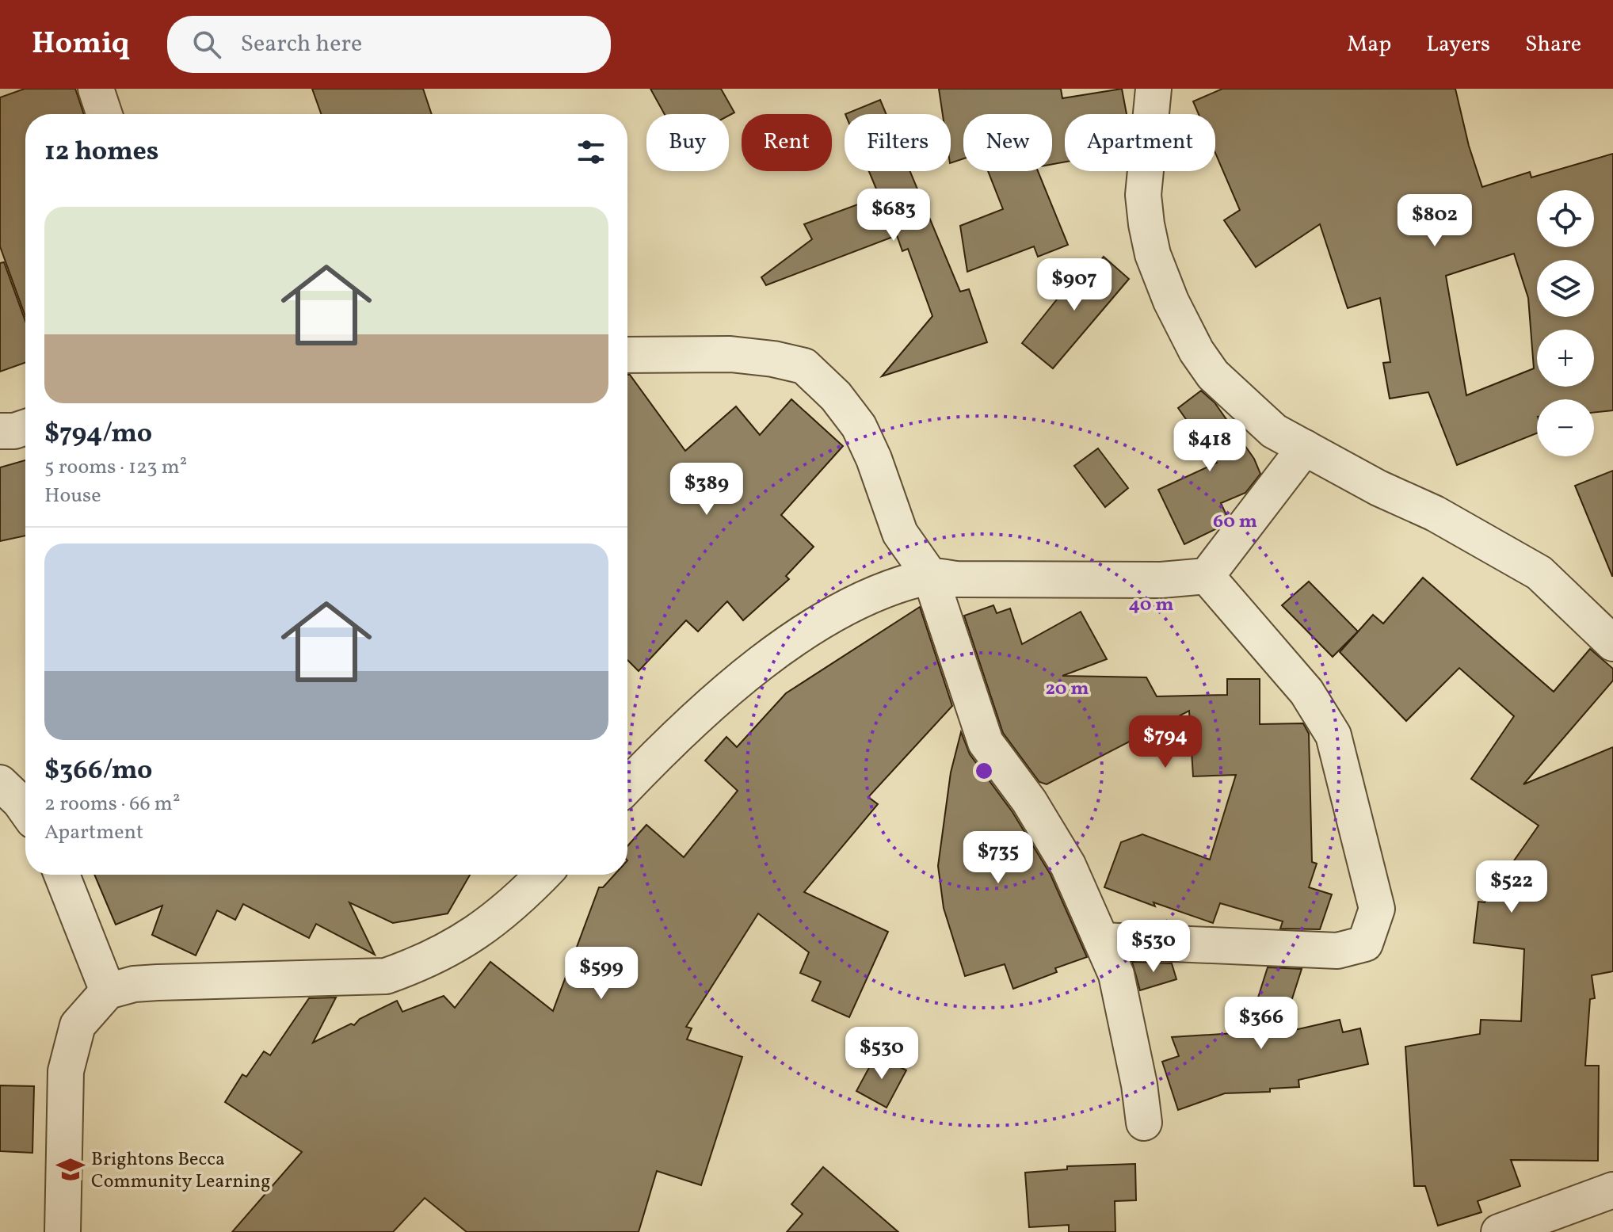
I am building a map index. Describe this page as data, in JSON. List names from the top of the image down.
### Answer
{
  "places": {
    "school or university": ["Brightons Becca Community Learning"]
  },
  "page": {
    "header": "Homiq",
    "search": "Search here",
    "nav": ["Map", "Layers", "Share"],
    "chip": [
      "Buy",
      "Rent",
      "Filters",
      "New",
      "Apartment"
    ],
    "heading": "12 homes",
    "price": [
      "$683",
      "$802",
      "$907",
      "$418",
      "$389",
      "$794",
      "$735",
      "$522",
      "$530",
      "$599",
      "$366",
      "$530"
    ],
    "map_buttons": ["+", "−"],
    "list": [
      {
        "name": "$794/mo",
        "note": "5 rooms · 123 m² · House"
      },
      {
        "name": "$366/mo",
        "note": "2 rooms · 66 m² · Apartment"
      }
    ]
  },
  "rings": ["60 m", "40 m", "20 m"]
}
